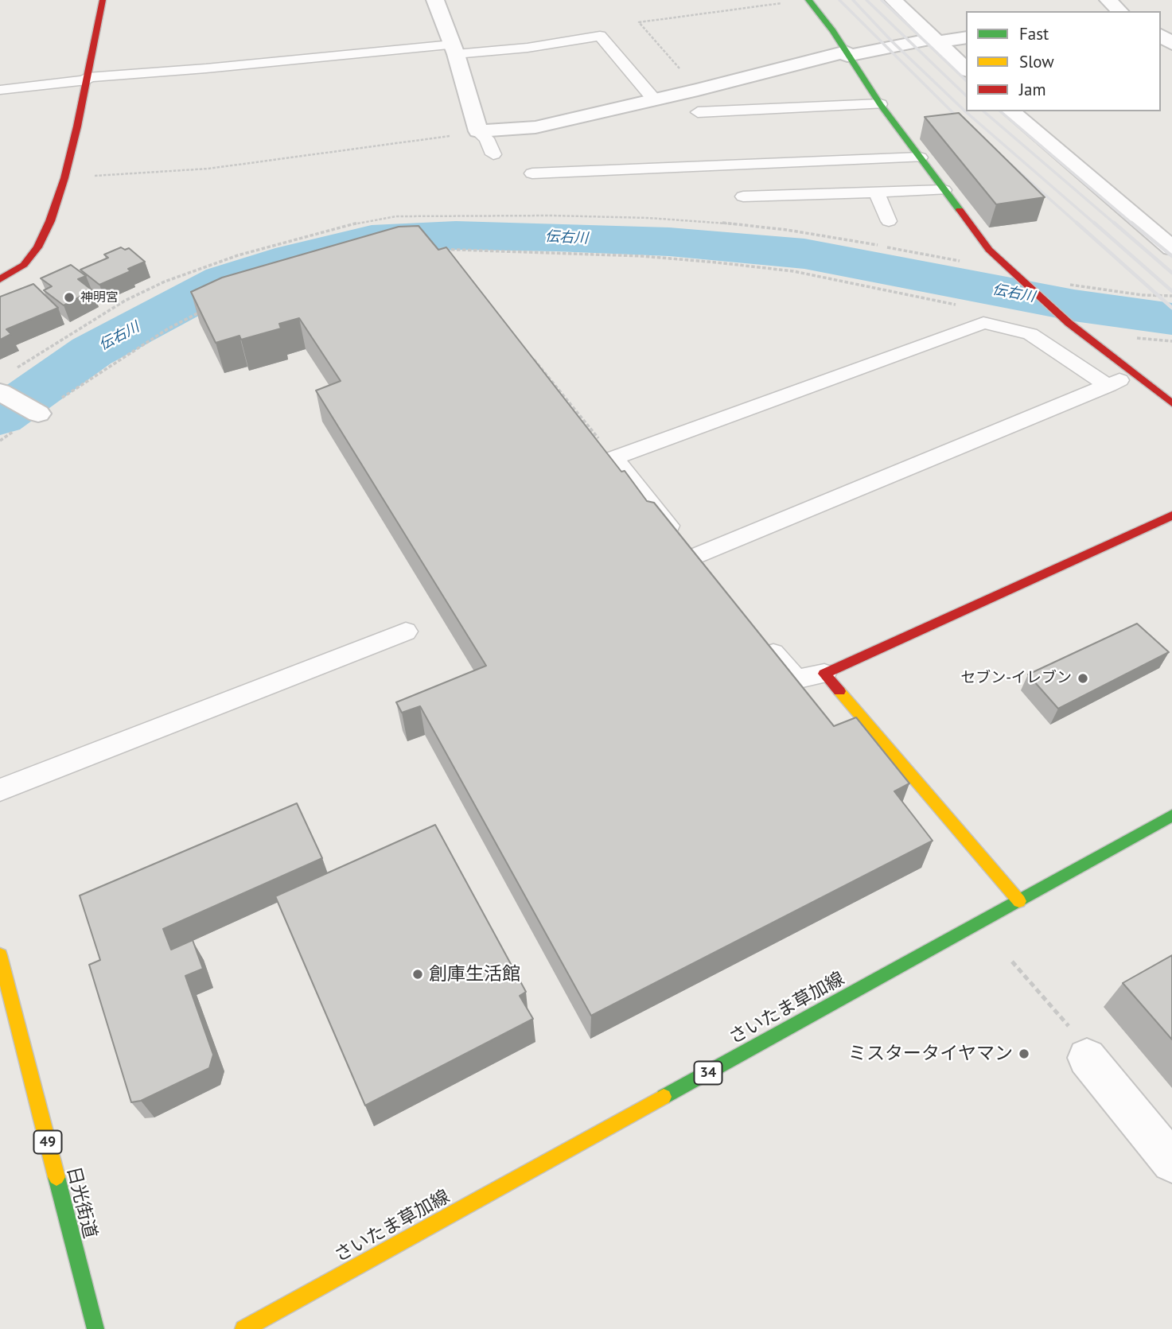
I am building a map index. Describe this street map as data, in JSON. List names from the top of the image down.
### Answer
{
  "streets": {
    "street": [
      "さいたま草加線",
      "34",
      "49",
      "日光街道"
    ]
  },
  "water": ["伝右川"],
  "places": [
    "神明宮",
    "セブン-イレブン",
    "創庫生活館",
    "ミスタータイヤマン"
  ],
  "legend": ["Fast", "Slow", "Jam"]
}
